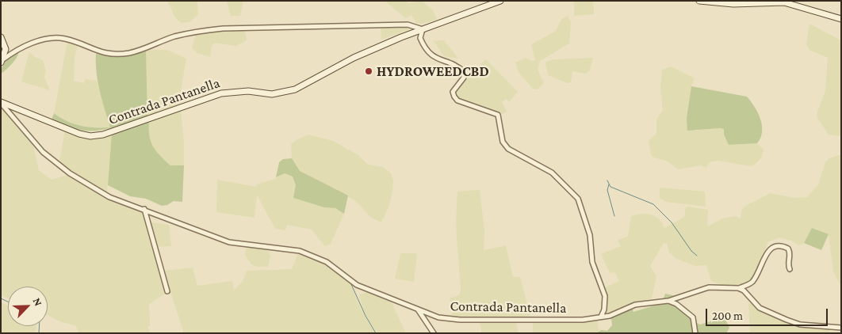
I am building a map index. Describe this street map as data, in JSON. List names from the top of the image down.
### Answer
{
  "streets": {
    "street": ["Contrada Pantanella"]
  },
  "places": ["HYDROWEEDCBD"],
  "scale_bar": "200 m",
  "north": "top right"
}
